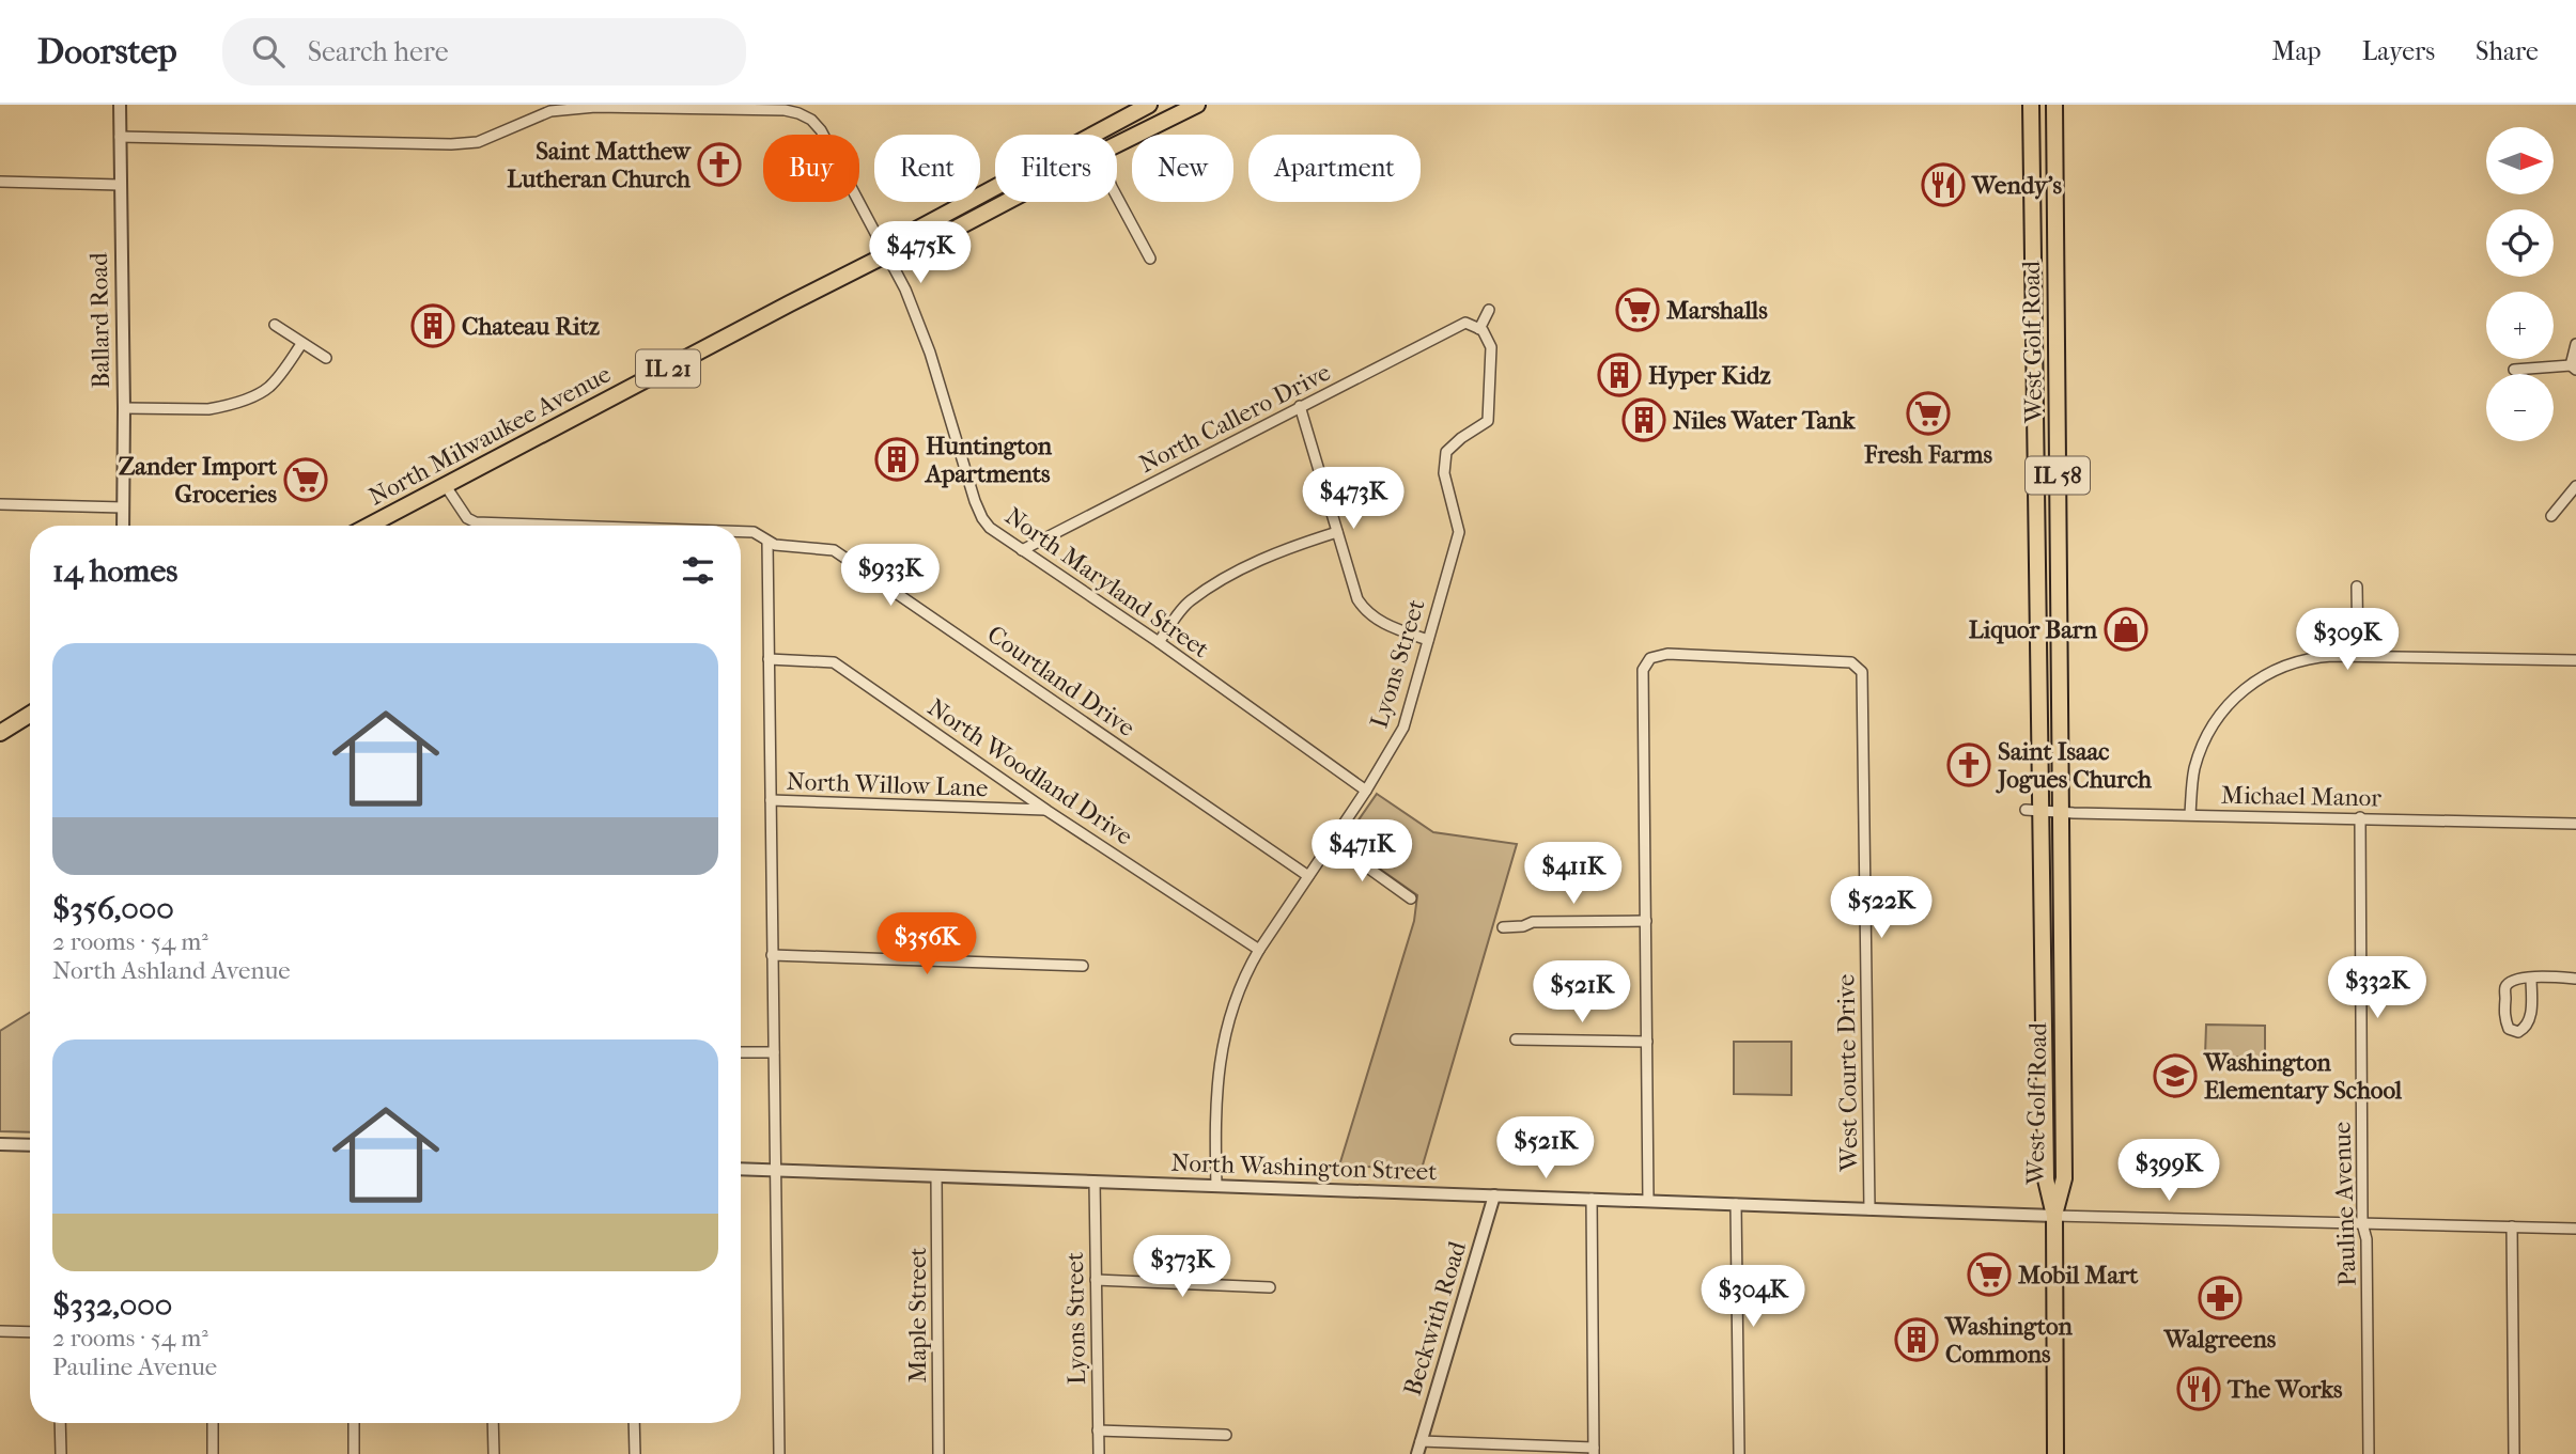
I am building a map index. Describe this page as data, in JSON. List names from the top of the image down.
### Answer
{
  "streets": {
    "main road": [
      "West Golf Road",
      "IL 21",
      "North Milwaukee Avenue",
      "IL 58"
    ],
    "street": [
      "Ballard Road",
      "North Callero Drive",
      "North Maryland Street",
      "Lyons Street",
      "Courtland Drive",
      "North Woodland Drive",
      "North Willow Lane",
      "Michael Manor",
      "West Courte Drive",
      "North Washington Street",
      "Pauline Avenue",
      "Maple Street",
      "Beckwith Road"
    ]
  },
  "crossings": [
    ["Ballard Road", "North Maryland Street"],
    ["West Golf Road", "IL 58"],
    ["West Golf Road", "Michael Manor"],
    ["West Golf Road", "North Washington Street"],
    ["North Callero Drive", "North Maryland Street"],
    ["North Callero Drive", "Lyons Street"],
    ["North Milwaukee Avenue", "North Maryland Street"],
    ["North Milwaukee Avenue", "Courtland Drive"],
    ["IL 58", "North Washington Street"],
    ["North Maryland Street", "Lyons Street"],
    ["Lyons Street", "Courtland Drive"],
    ["Lyons Street", "North Woodland Drive"],
    ["Lyons Street", "North Washington Street"],
    ["North Woodland Drive", "North Willow Lane"],
    ["Michael Manor", "Pauline Avenue"],
    ["West Courte Drive", "North Washington Street"],
    ["North Washington Street", "Maple Street"],
    ["North Washington Street", "Beckwith Road"]
  ],
  "places": {
    "church": ["Saint Matthew Lutheran Church", "Saint Isaac Jogues Church"],
    "restaurant": ["Wendy's", "The Works"],
    "supermarket": [
      "Marshalls",
      "Fresh Farms",
      "Zander Import Groceries",
      "Mobil Mart"
    ],
    "building": [
      "Chateau Ritz",
      "Hyper Kidz",
      "Niles Water Tank",
      "Huntington Apartments",
      "Washington Commons"
    ],
    "shop": ["Liquor Barn"],
    "school or university": ["Washington Elementary School"],
    "pharmacy": ["Walgreens"]
  },
  "north": "right",
  "page": {
    "header": "Doorstep",
    "search": "Search here",
    "nav": ["Map", "Layers", "Share"],
    "map_buttons": ["+", "−"],
    "chip": [
      "Buy",
      "Rent",
      "Filters",
      "New",
      "Apartment"
    ],
    "price": [
      "$475K",
      "$473K",
      "$933K",
      "$309K",
      "$471K",
      "$411K",
      "$522K",
      "$356K",
      "$332K",
      "$521K",
      "$521K",
      "$399K",
      "$373K",
      "$304K"
    ],
    "heading": "14 homes",
    "list": [
      {
        "name": "$356,000",
        "note": "2 rooms · 54 m² · North Ashland Avenue"
      },
      {
        "name": "$332,000",
        "note": "2 rooms · 54 m² · Pauline Avenue"
      }
    ]
  }
}
